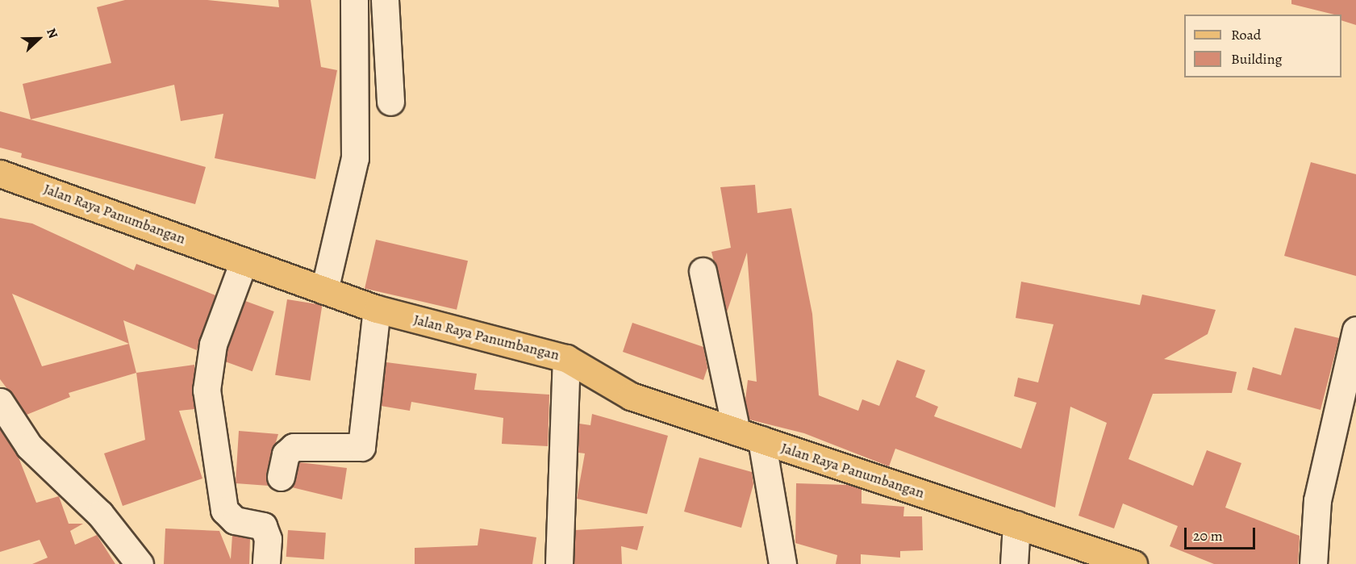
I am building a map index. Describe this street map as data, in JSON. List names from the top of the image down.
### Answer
{
  "streets": {
    "main road": ["Jalan Raya Panumbangan"]
  },
  "legend": ["Road", "Building"],
  "scale_bar": "20 m",
  "north": "right"
}
